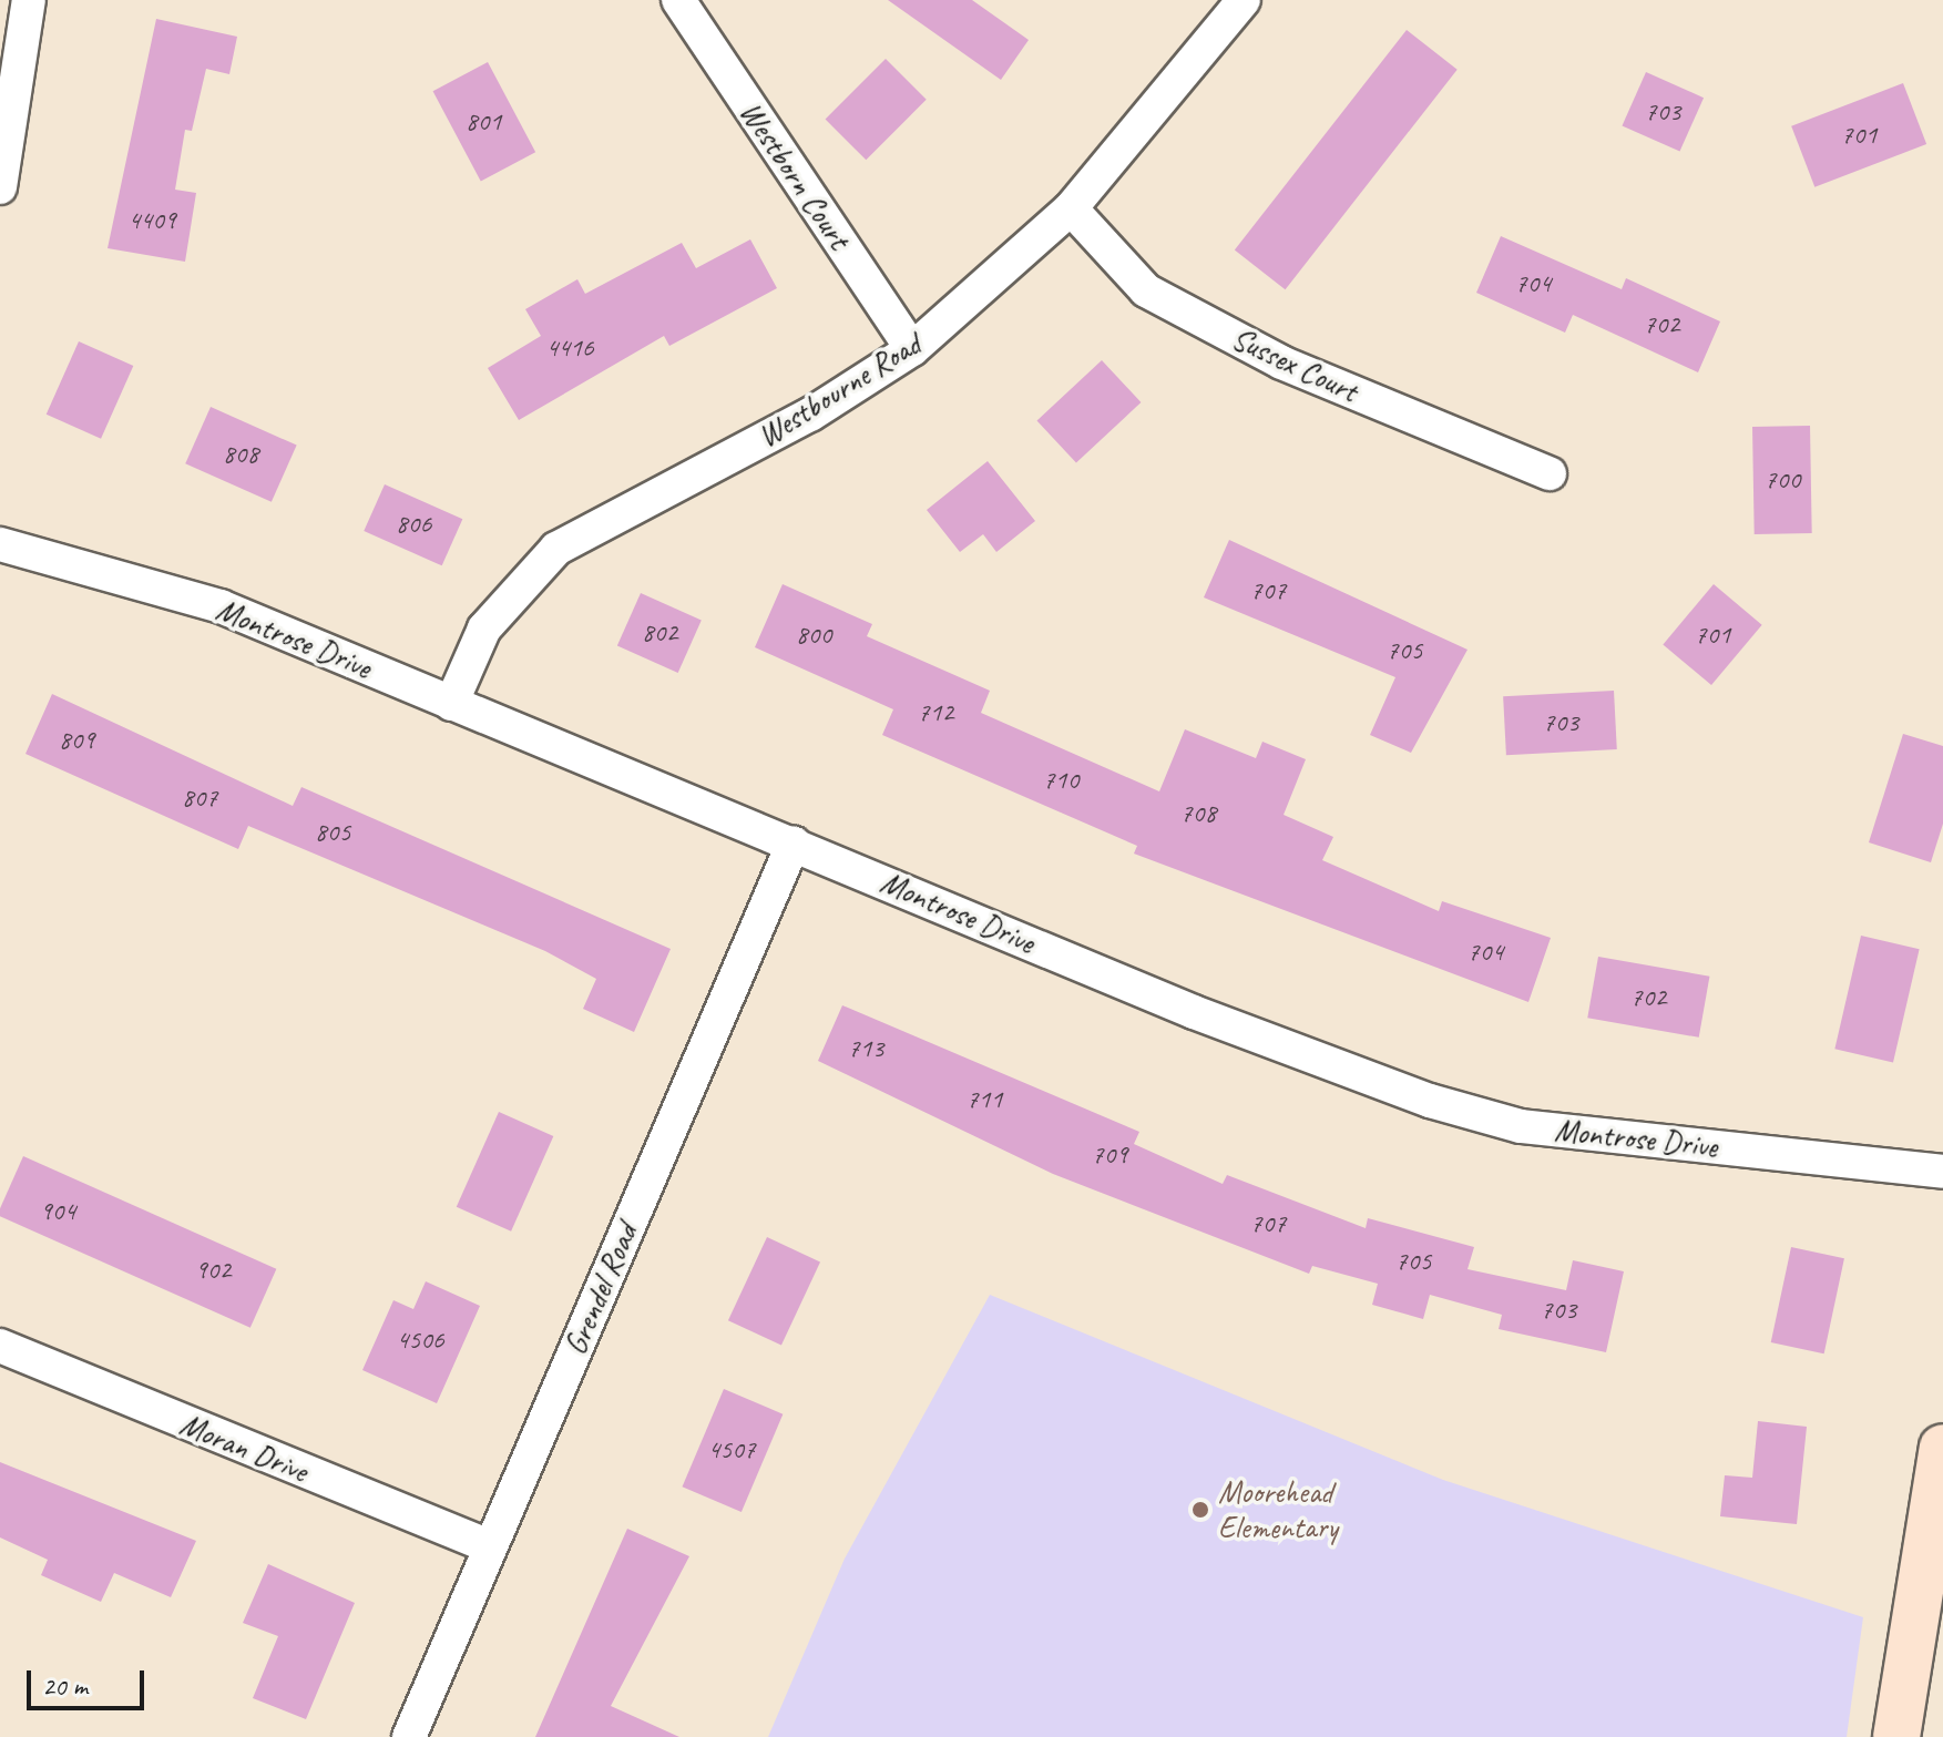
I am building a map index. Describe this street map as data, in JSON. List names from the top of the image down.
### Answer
{
  "streets": {
    "street": [
      "Westborn Court",
      "Sussex Court",
      "Westbourne Road",
      "Montrose Drive",
      "Grendel Road",
      "Moran Drive"
    ]
  },
  "crossings": [
    ["Westborn Court", "Westbourne Road"],
    ["Sussex Court", "Westbourne Road"],
    ["Westbourne Road", "Montrose Drive"],
    ["Montrose Drive", "Grendel Road"],
    ["Grendel Road", "Moran Drive"]
  ],
  "places": ["Moorehead Elementary"],
  "house_numbers": [
    "703",
    "801",
    "701",
    "4409",
    "704",
    "702",
    "4416",
    "808",
    "700",
    "806",
    "707",
    "802",
    "800",
    "701",
    "705",
    "712",
    "703",
    "809",
    "710",
    "807",
    "708",
    "805",
    "704",
    "702",
    "713",
    "711",
    "709",
    "904",
    "707",
    "705",
    "902",
    "703",
    "4506",
    "4507"
  ],
  "scale_bar": "20 m"
}
